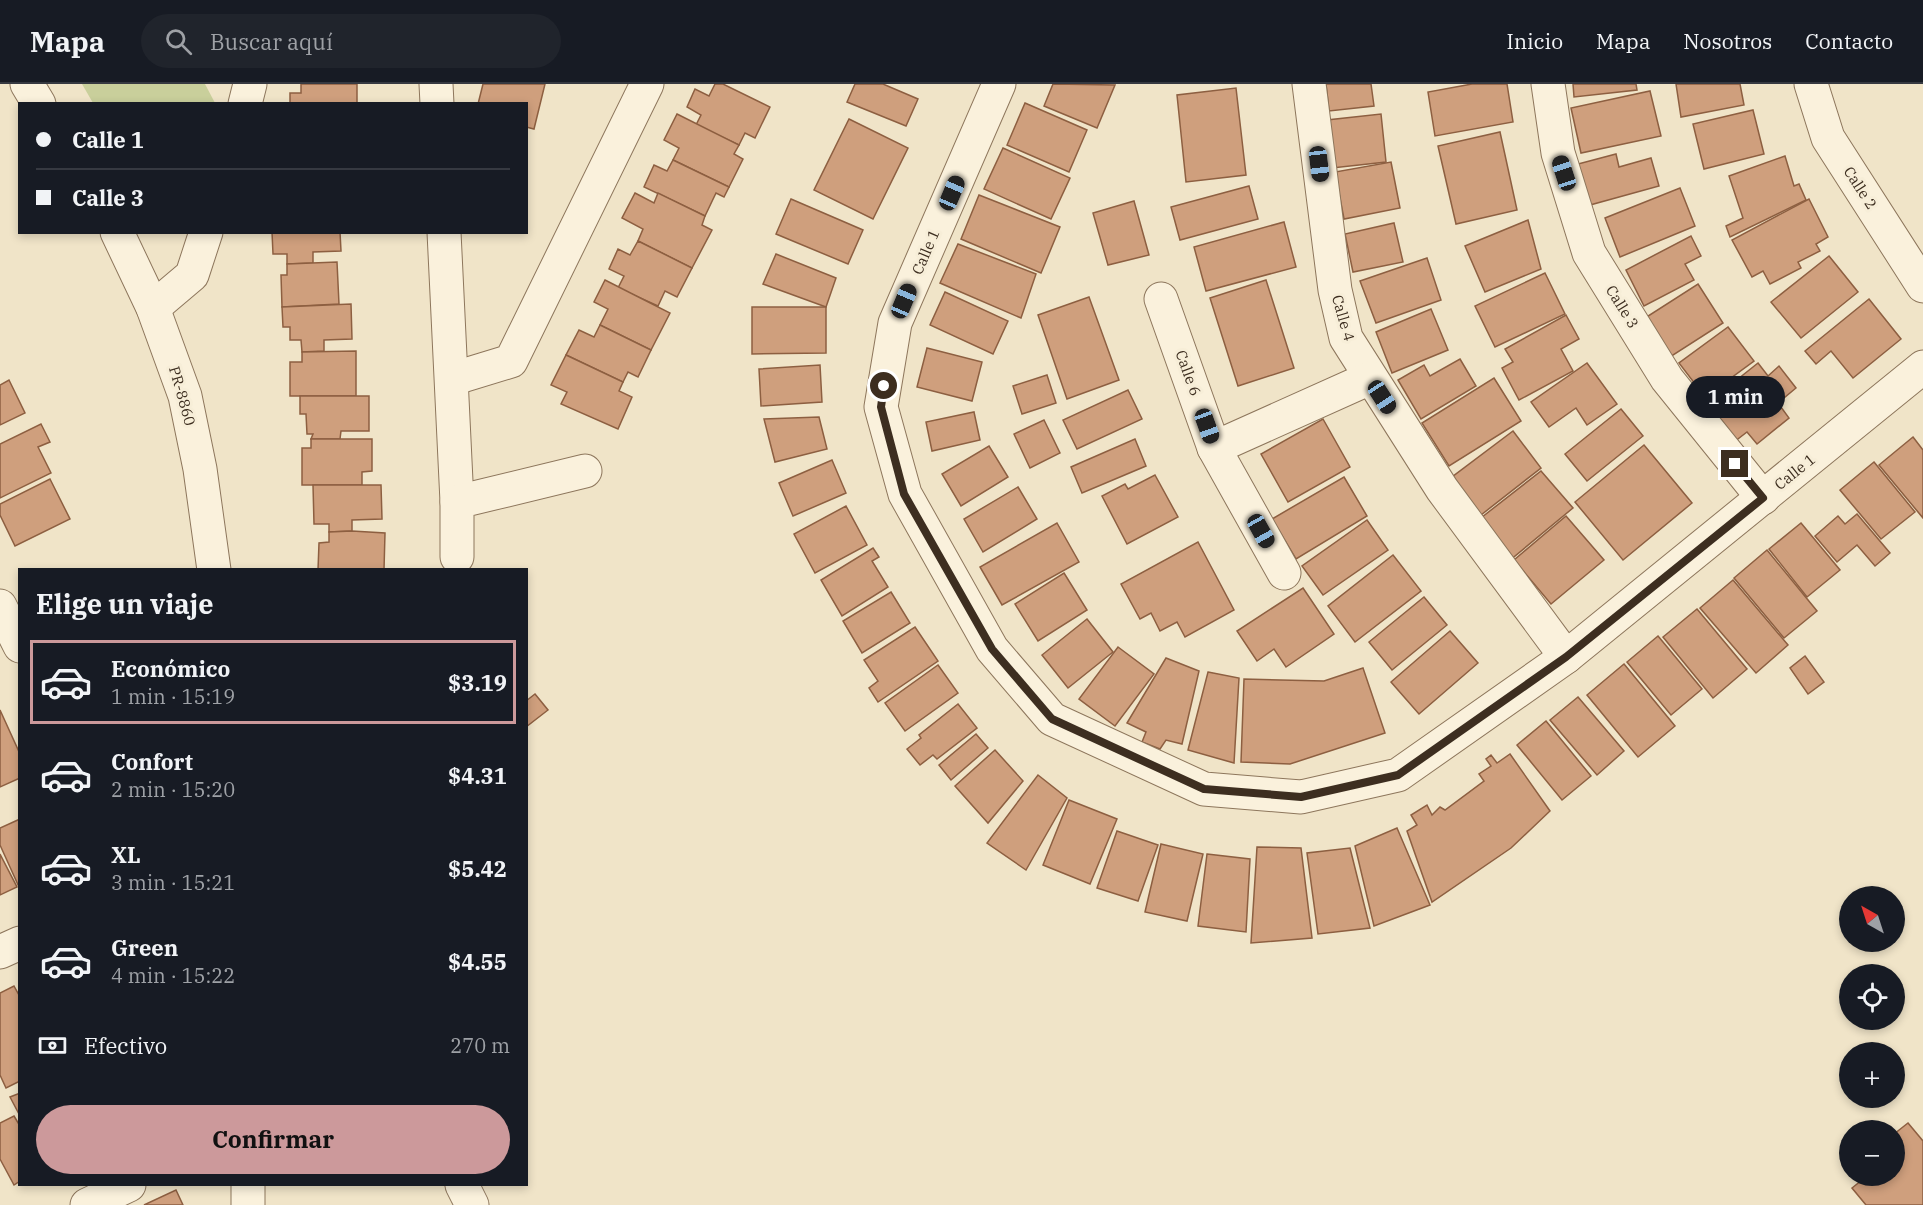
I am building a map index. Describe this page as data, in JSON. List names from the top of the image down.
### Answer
{
  "streets": {
    "street": [
      "Calle 2",
      "Calle 1",
      "Calle 3",
      "Calle 4",
      "Calle 6",
      "PR-8860"
    ]
  },
  "crossings": [
    ["Calle 1", "Calle 3"],
    ["Calle 1", "Calle 4"]
  ],
  "north": "top left",
  "page": {
    "header": "Mapa",
    "search": "Buscar aquí",
    "nav": [
      "Inicio",
      "Mapa",
      "Nosotros",
      "Contacto"
    ],
    "banner": ["Calle 1", "Calle 3"],
    "bubble": "1 min",
    "heading": "Elige un viaje",
    "list": [
      {
        "name": "Económico",
        "note": "1 min · 15:19",
        "value": "$3.19"
      },
      {
        "name": "Confort",
        "note": "2 min · 15:20",
        "value": "$4.31"
      },
      {
        "name": "XL",
        "note": "3 min · 15:21",
        "value": "$5.42"
      },
      {
        "name": "Green",
        "note": "4 min · 15:22",
        "value": "$4.55"
      }
    ],
    "map_buttons": ["+", "−"],
    "pay": ["Efectivo", "270 m"],
    "buttons": "Confirmar"
  }
}
